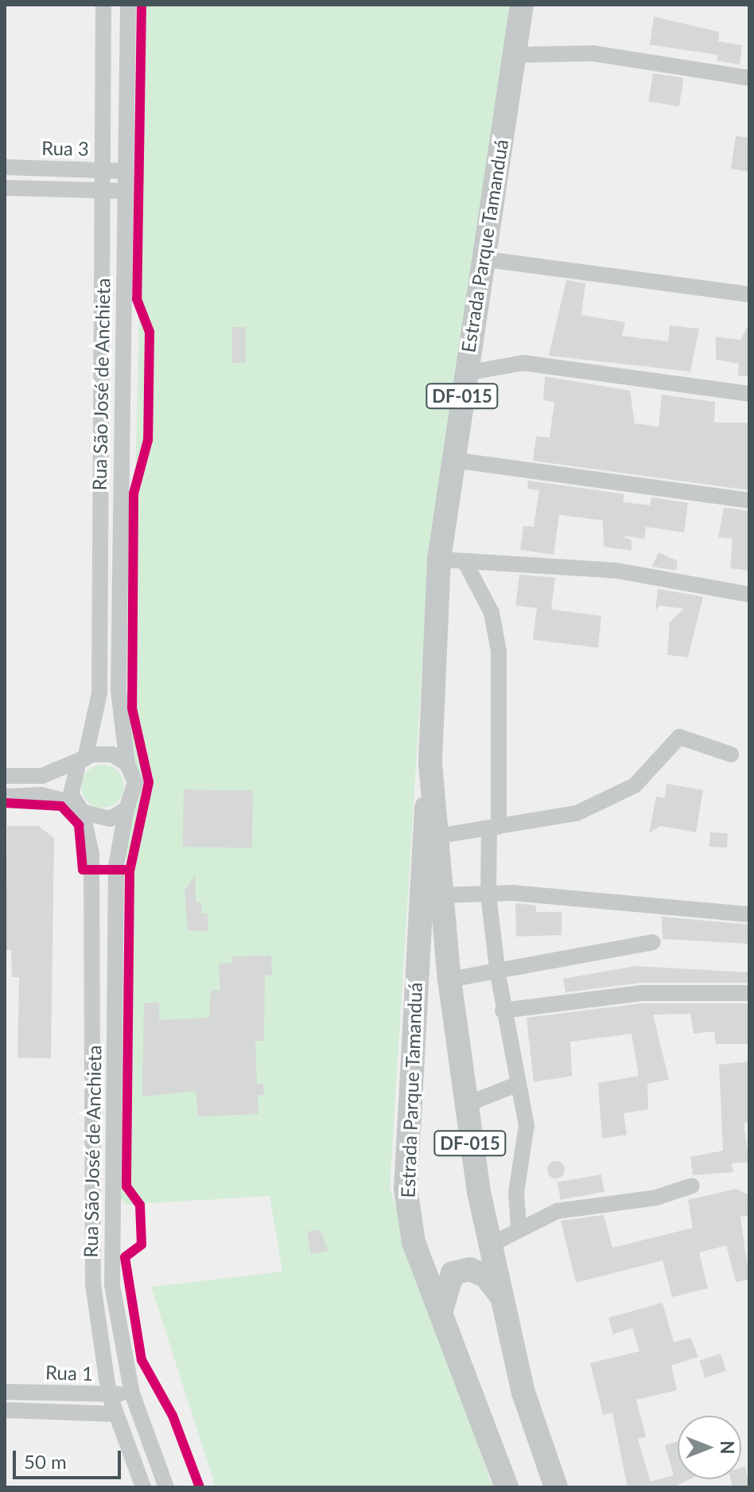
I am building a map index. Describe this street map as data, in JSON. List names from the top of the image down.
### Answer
{
  "streets": {
    "main road": ["Estrada Parque Tamanduá", "DF-015"],
    "street": ["Rua 3", "Rua São José de Anchieta", "Rua 1"]
  },
  "crossings": [
    ["Rua 3", "Rua São José de Anchieta"],
    ["Rua São José de Anchieta", "Rua 1"]
  ],
  "scale_bar": "50 m",
  "north": "right"
}
